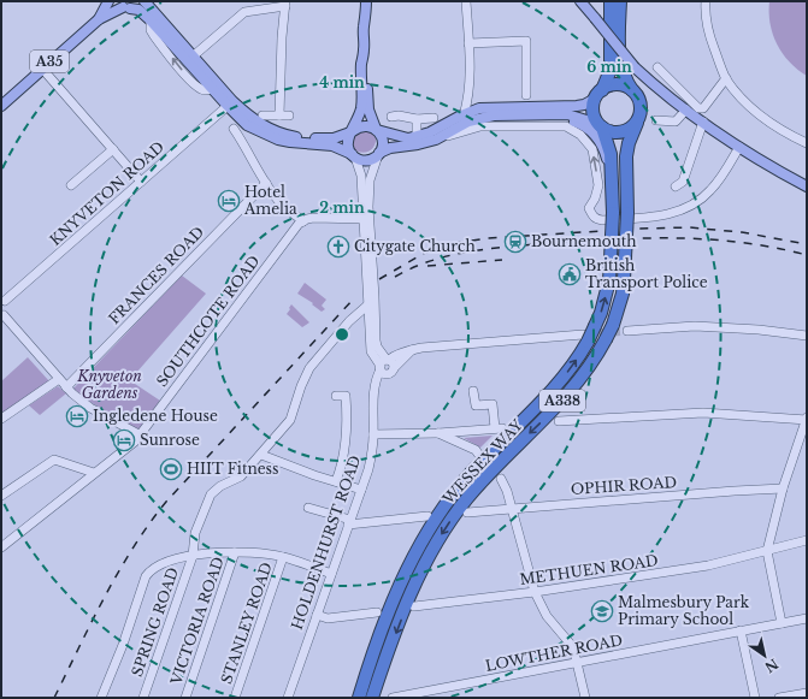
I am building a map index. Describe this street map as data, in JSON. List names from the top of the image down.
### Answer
{
  "streets": {
    "highway": ["A338", "WESSEX WAY"],
    "main road": ["A35"],
    "street": [
      "KNYVETON ROAD",
      "FRANCES ROAD",
      "SOUTHCOTE ROAD",
      "OPHIR ROAD",
      "HOLDENHURST ROAD",
      "METHUEN ROAD",
      "VICTORIA ROAD",
      "SPRING ROAD",
      "STANLEY ROAD",
      "LOWTHER ROAD"
    ]
  },
  "parks": ["Knyveton Gardens"],
  "places": {
    "hotel": ["Hotel Amelia", "Ingledene House", "Sunrose"],
    "station": ["Bournemouth"],
    "church": ["Citygate Church"],
    "public building": ["British Transport Police"],
    "sports": ["HIIT Fitness"],
    "school or university": ["Malmesbury Park Primary School"]
  },
  "north": "bottom right",
  "rings": ["6 min", "4 min", "2 min"]
}
